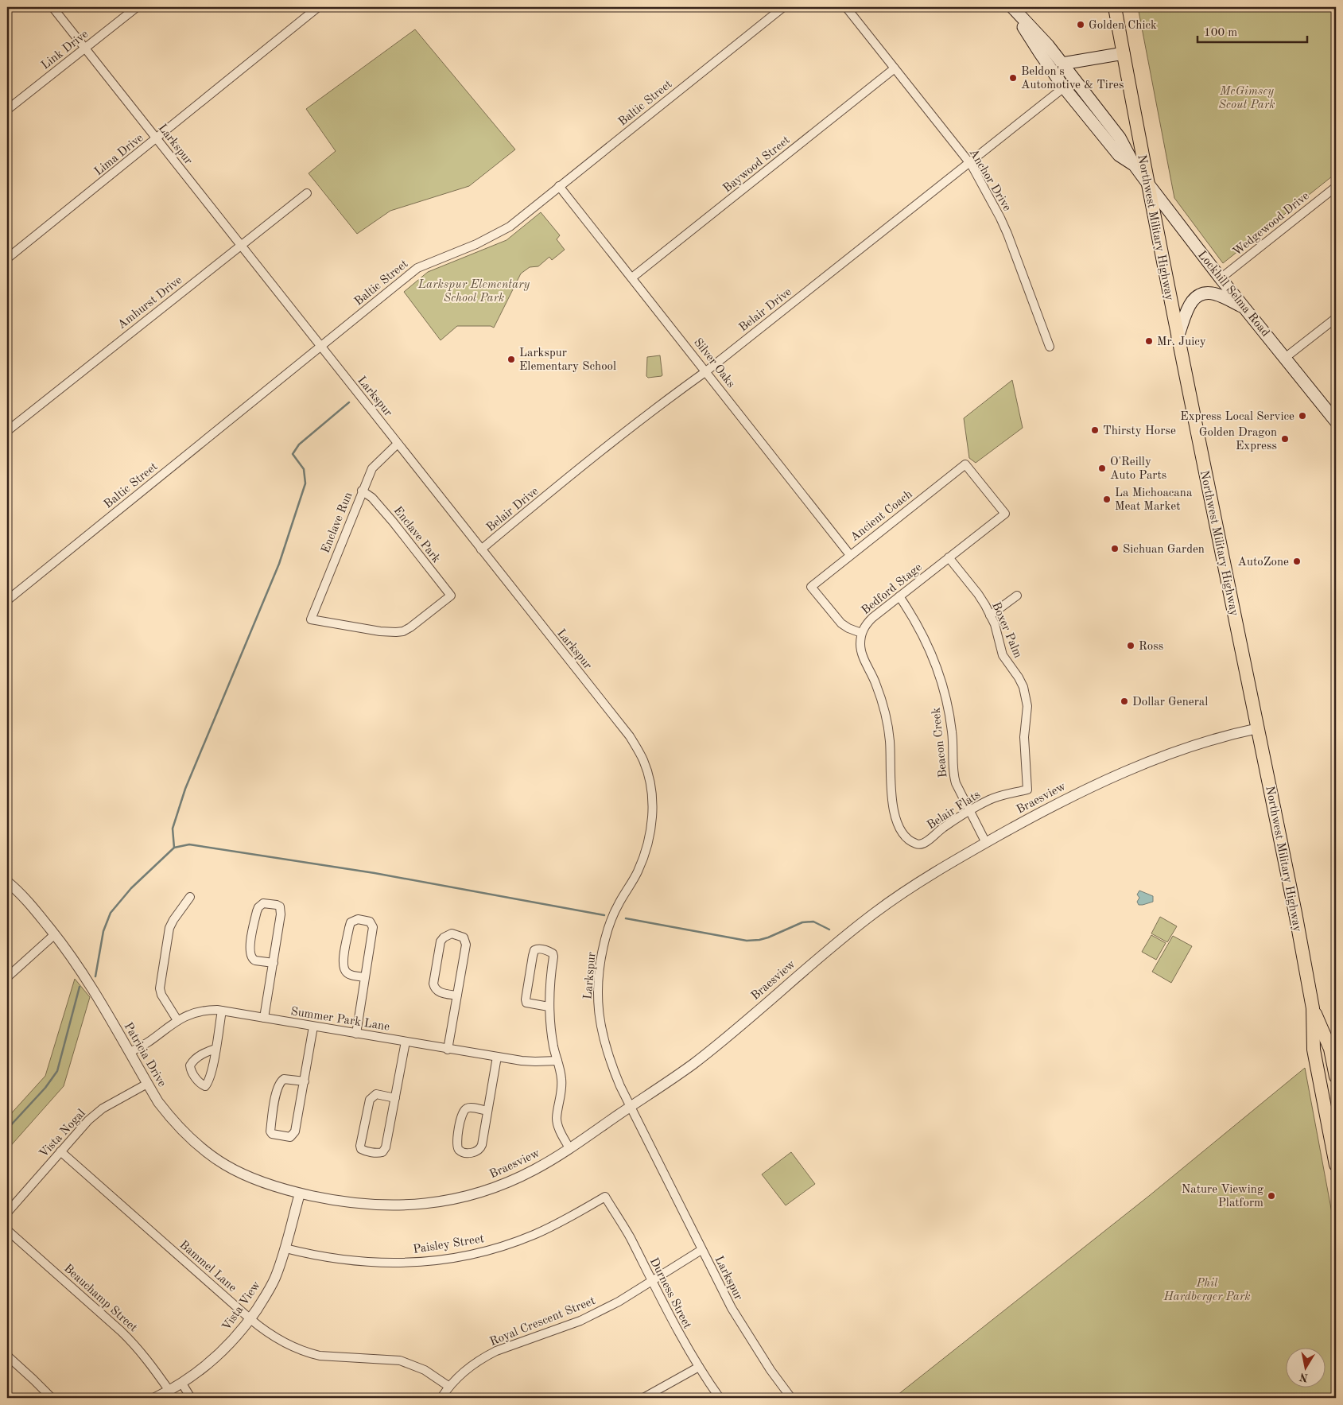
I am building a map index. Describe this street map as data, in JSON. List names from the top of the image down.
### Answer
{
  "streets": {
    "main road": ["Northwest Military Highway", "Lockhill Selma Road"],
    "street": [
      "Link Drive",
      "Baltic Street",
      "Larkspur",
      "Lima Drive",
      "Baywood Street",
      "Anchor Drive",
      "Wedgewood Drive",
      "Amhurst Drive",
      "Belair Drive",
      "Silver Oaks",
      "Ancient Coach",
      "Enclave Run",
      "Enclave Park",
      "Bedford Stage",
      "Boxer Palm",
      "Beacon Creek",
      "Braesview",
      "Belair Flats",
      "Summer Park Lane",
      "Patricia Drive",
      "Vista Nogal",
      "Paisley Street",
      "Bammel Lane",
      "Durness Street",
      "Beauchamp Street",
      "Vista View",
      "Royal Crescent Street"
    ]
  },
  "crossings": [
    ["Link Drive", "Larkspur"],
    ["Baltic Street", "Larkspur"],
    ["Baltic Street", "Silver Oaks"],
    ["Larkspur", "Lima Drive"],
    ["Larkspur", "Amhurst Drive"],
    ["Larkspur", "Belair Drive"],
    ["Larkspur", "Enclave Run"],
    ["Larkspur", "Braesview"],
    ["Larkspur", "Royal Crescent Street"],
    ["Baywood Street", "Anchor Drive"],
    ["Baywood Street", "Silver Oaks"],
    ["Anchor Drive", "Belair Drive"],
    ["Wedgewood Drive", "Lockhill Selma Road"],
    ["Northwest Military Highway", "Lockhill Selma Road"],
    ["Northwest Military Highway", "Braesview"],
    ["Lockhill Selma Road", "Belair Drive"],
    ["Belair Drive", "Silver Oaks"],
    ["Silver Oaks", "Ancient Coach"],
    ["Ancient Coach", "Bedford Stage"],
    ["Enclave Run", "Enclave Park"],
    ["Bedford Stage", "Boxer Palm"],
    ["Bedford Stage", "Beacon Creek"],
    ["Bedford Stage", "Belair Flats"],
    ["Boxer Palm", "Belair Flats"],
    ["Beacon Creek", "Braesview"],
    ["Beacon Creek", "Belair Flats"],
    ["Braesview", "Patricia Drive"],
    ["Braesview", "Vista View"],
    ["Summer Park Lane", "Patricia Drive"],
    ["Patricia Drive", "Vista Nogal"],
    ["Patricia Drive", "Vista View"],
    ["Vista Nogal", "Bammel Lane"],
    ["Paisley Street", "Durness Street"],
    ["Paisley Street", "Vista View"],
    ["Bammel Lane", "Vista View"],
    ["Bammel Lane", "Royal Crescent Street"],
    ["Durness Street", "Royal Crescent Street"],
    ["Beauchamp Street", "Vista View"]
  ],
  "parks": ["McGimsey Scout Park", "Larkspur Elementary School Park", "Phil Hardberger Park"],
  "places": [
    "Golden Chick",
    "Beldon's Automotive & Tires",
    "Mr. Juicy",
    "Larkspur Elementary School",
    "Express Local Service",
    "Thirsty Horse",
    "Golden Dragon Express",
    "O'Reilly Auto Parts",
    "La Michoacana Meat Market",
    "Sichuan Garden",
    "AutoZone",
    "Ross",
    "Dollar General",
    "Nature Viewing Platform"
  ],
  "scale_bar": "100 m",
  "north": "bottom"
}
